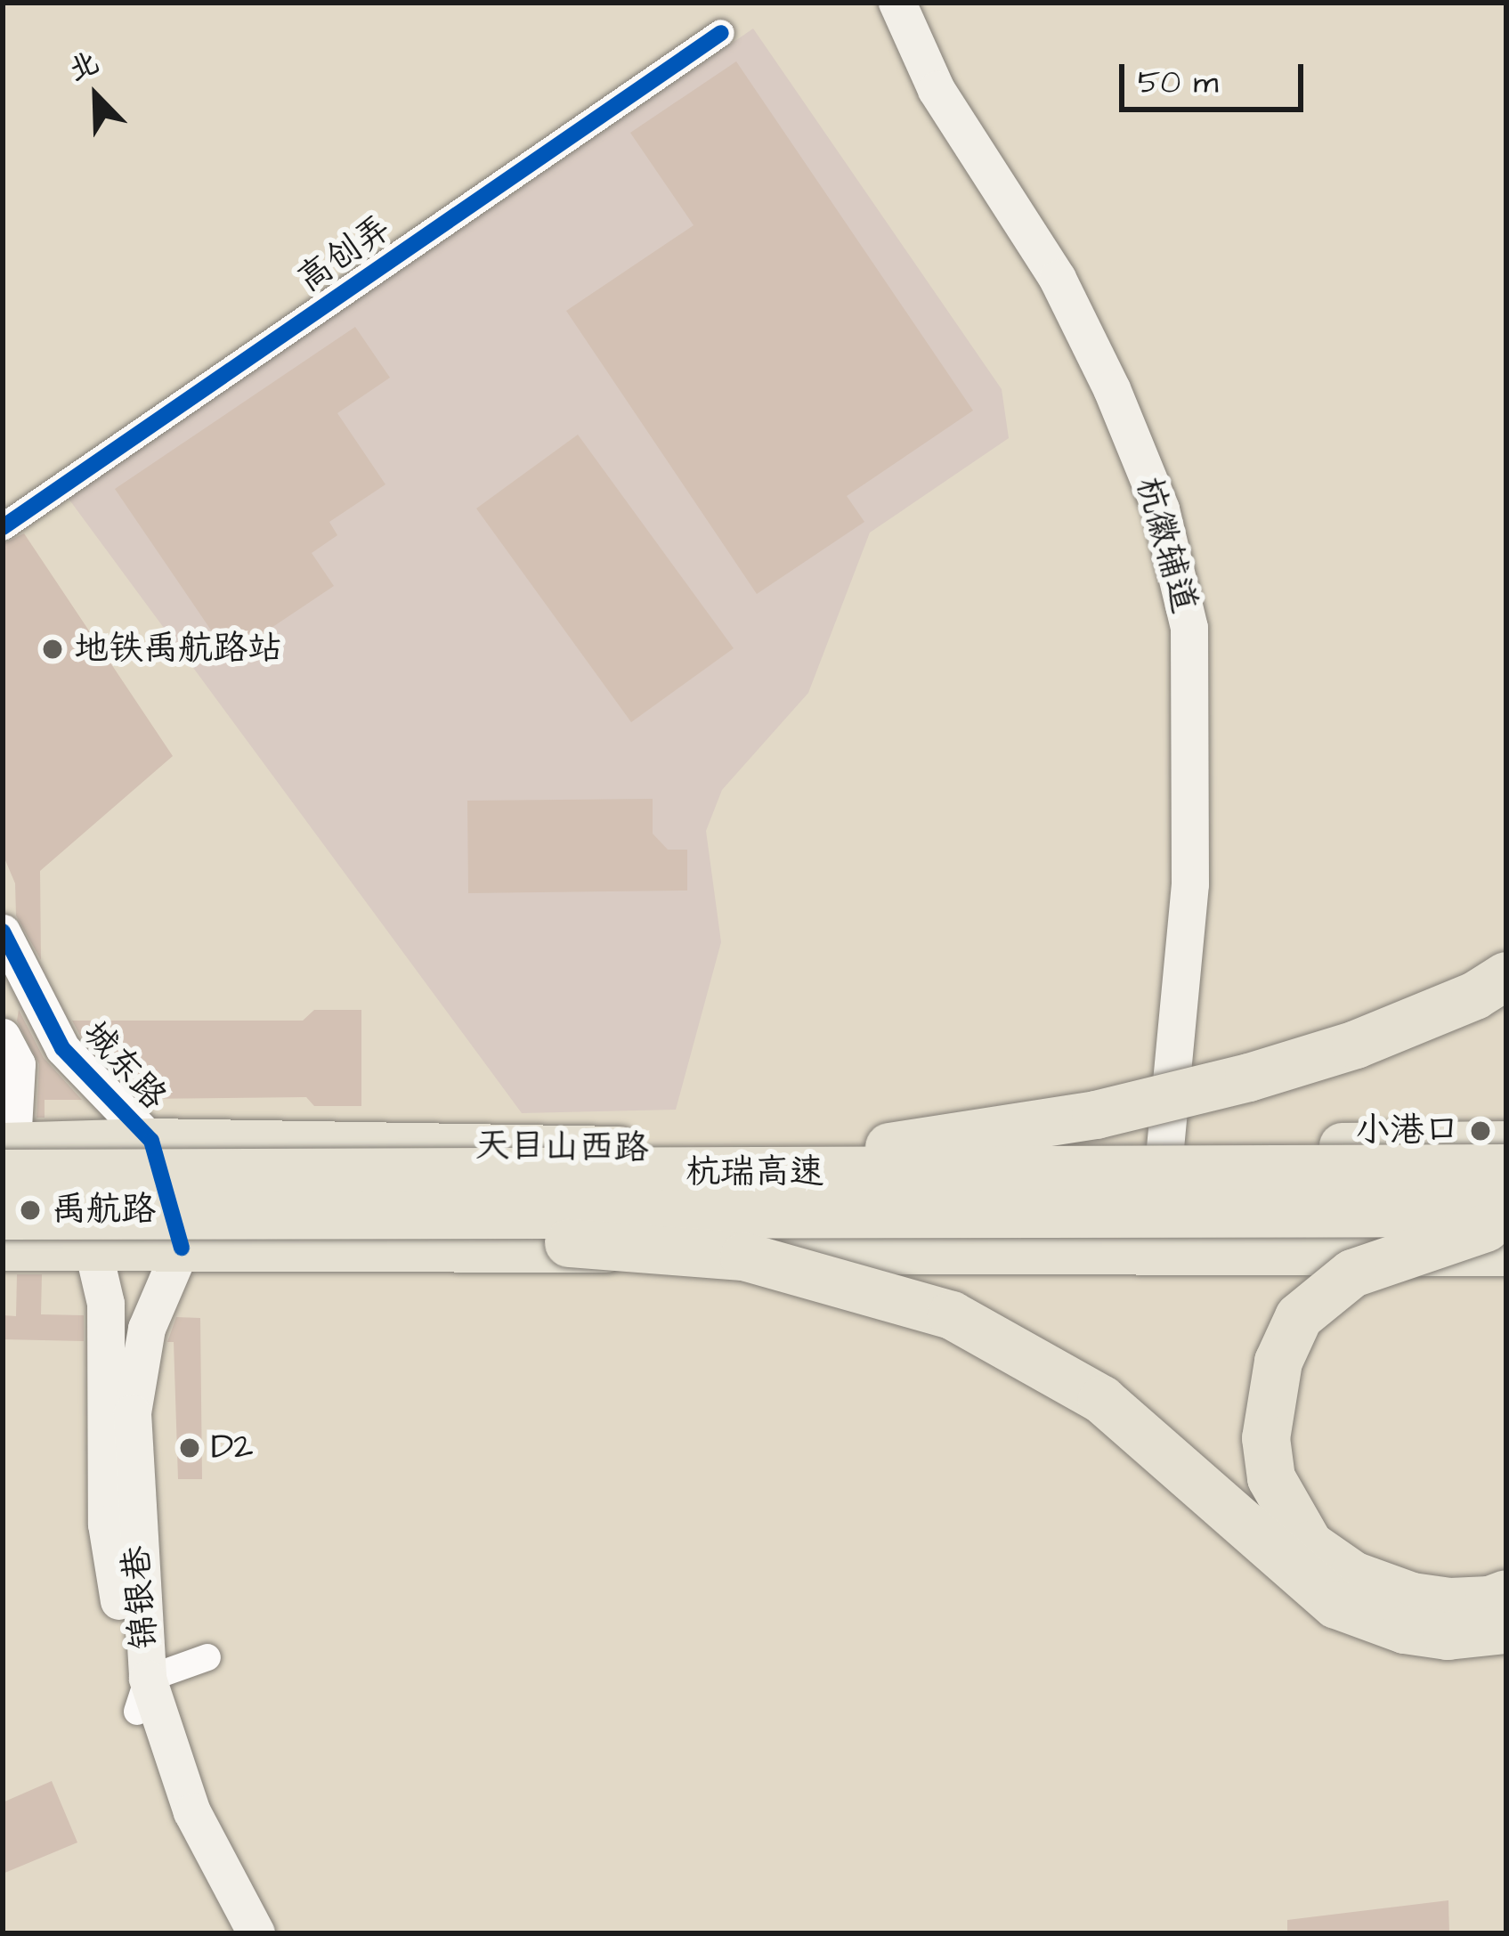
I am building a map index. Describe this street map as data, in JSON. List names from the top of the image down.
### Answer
{
  "streets": {
    "highway": ["天目山西路", "杭瑞高速"],
    "main road": ["杭徽辅道", "锦银巷"],
    "street": ["高创弄", "城东路"]
  },
  "crossings": [
    ["杭徽辅道", "天目山西路"],
    ["城东路", "天目山西路"],
    ["城东路", "杭瑞高速"],
    ["城东路", "锦银巷"],
    ["天目山西路", "杭瑞高速"],
    ["杭瑞高速", "锦银巷"]
  ],
  "places": [
    "地铁禹航路站",
    "小港口",
    "禹航路",
    "D2"
  ],
  "scale_bar": "50 m",
  "north": "top left"
}
